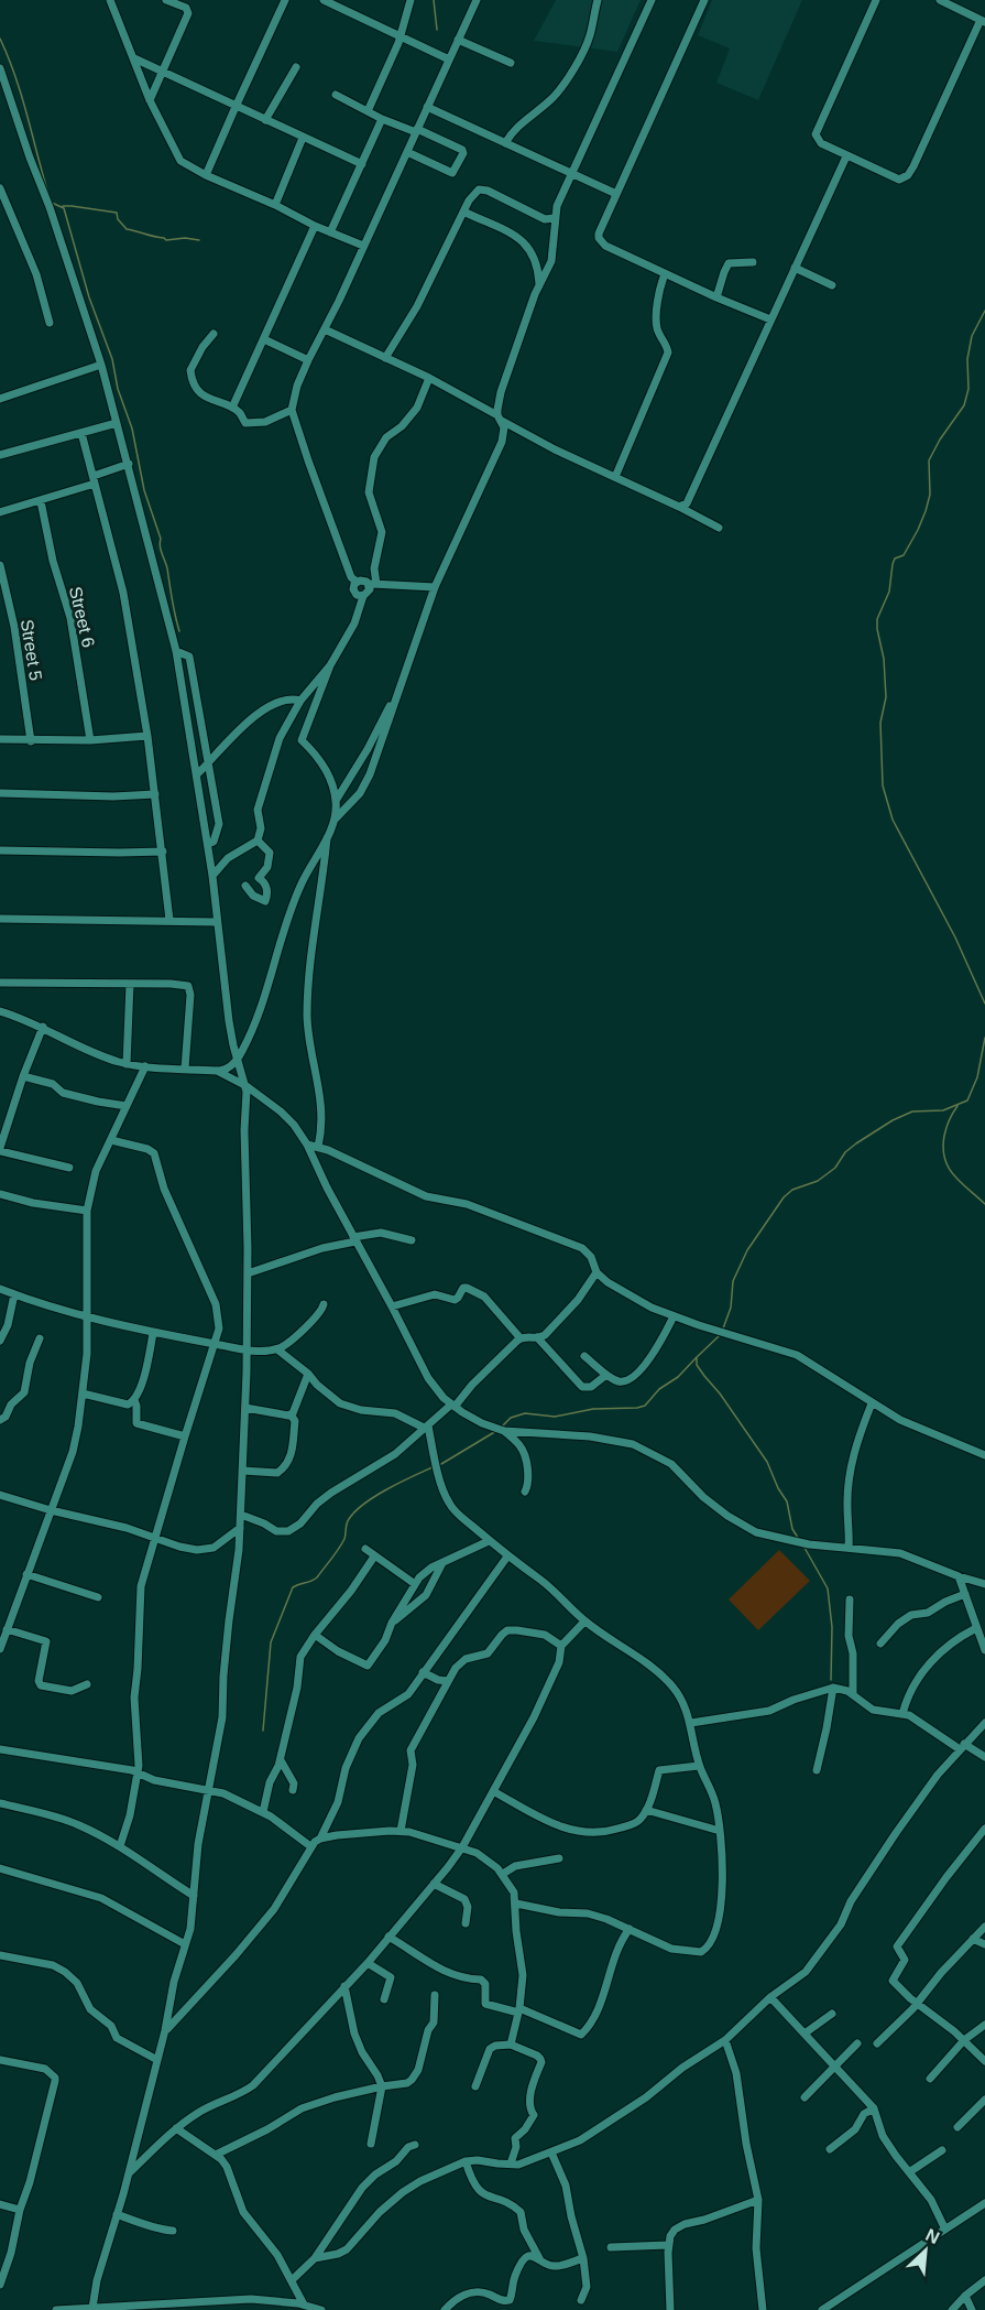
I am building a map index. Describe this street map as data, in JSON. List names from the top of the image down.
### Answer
{
  "streets": {
    "street": ["Street 6", "Street 5"]
  },
  "north": "top right"
}
